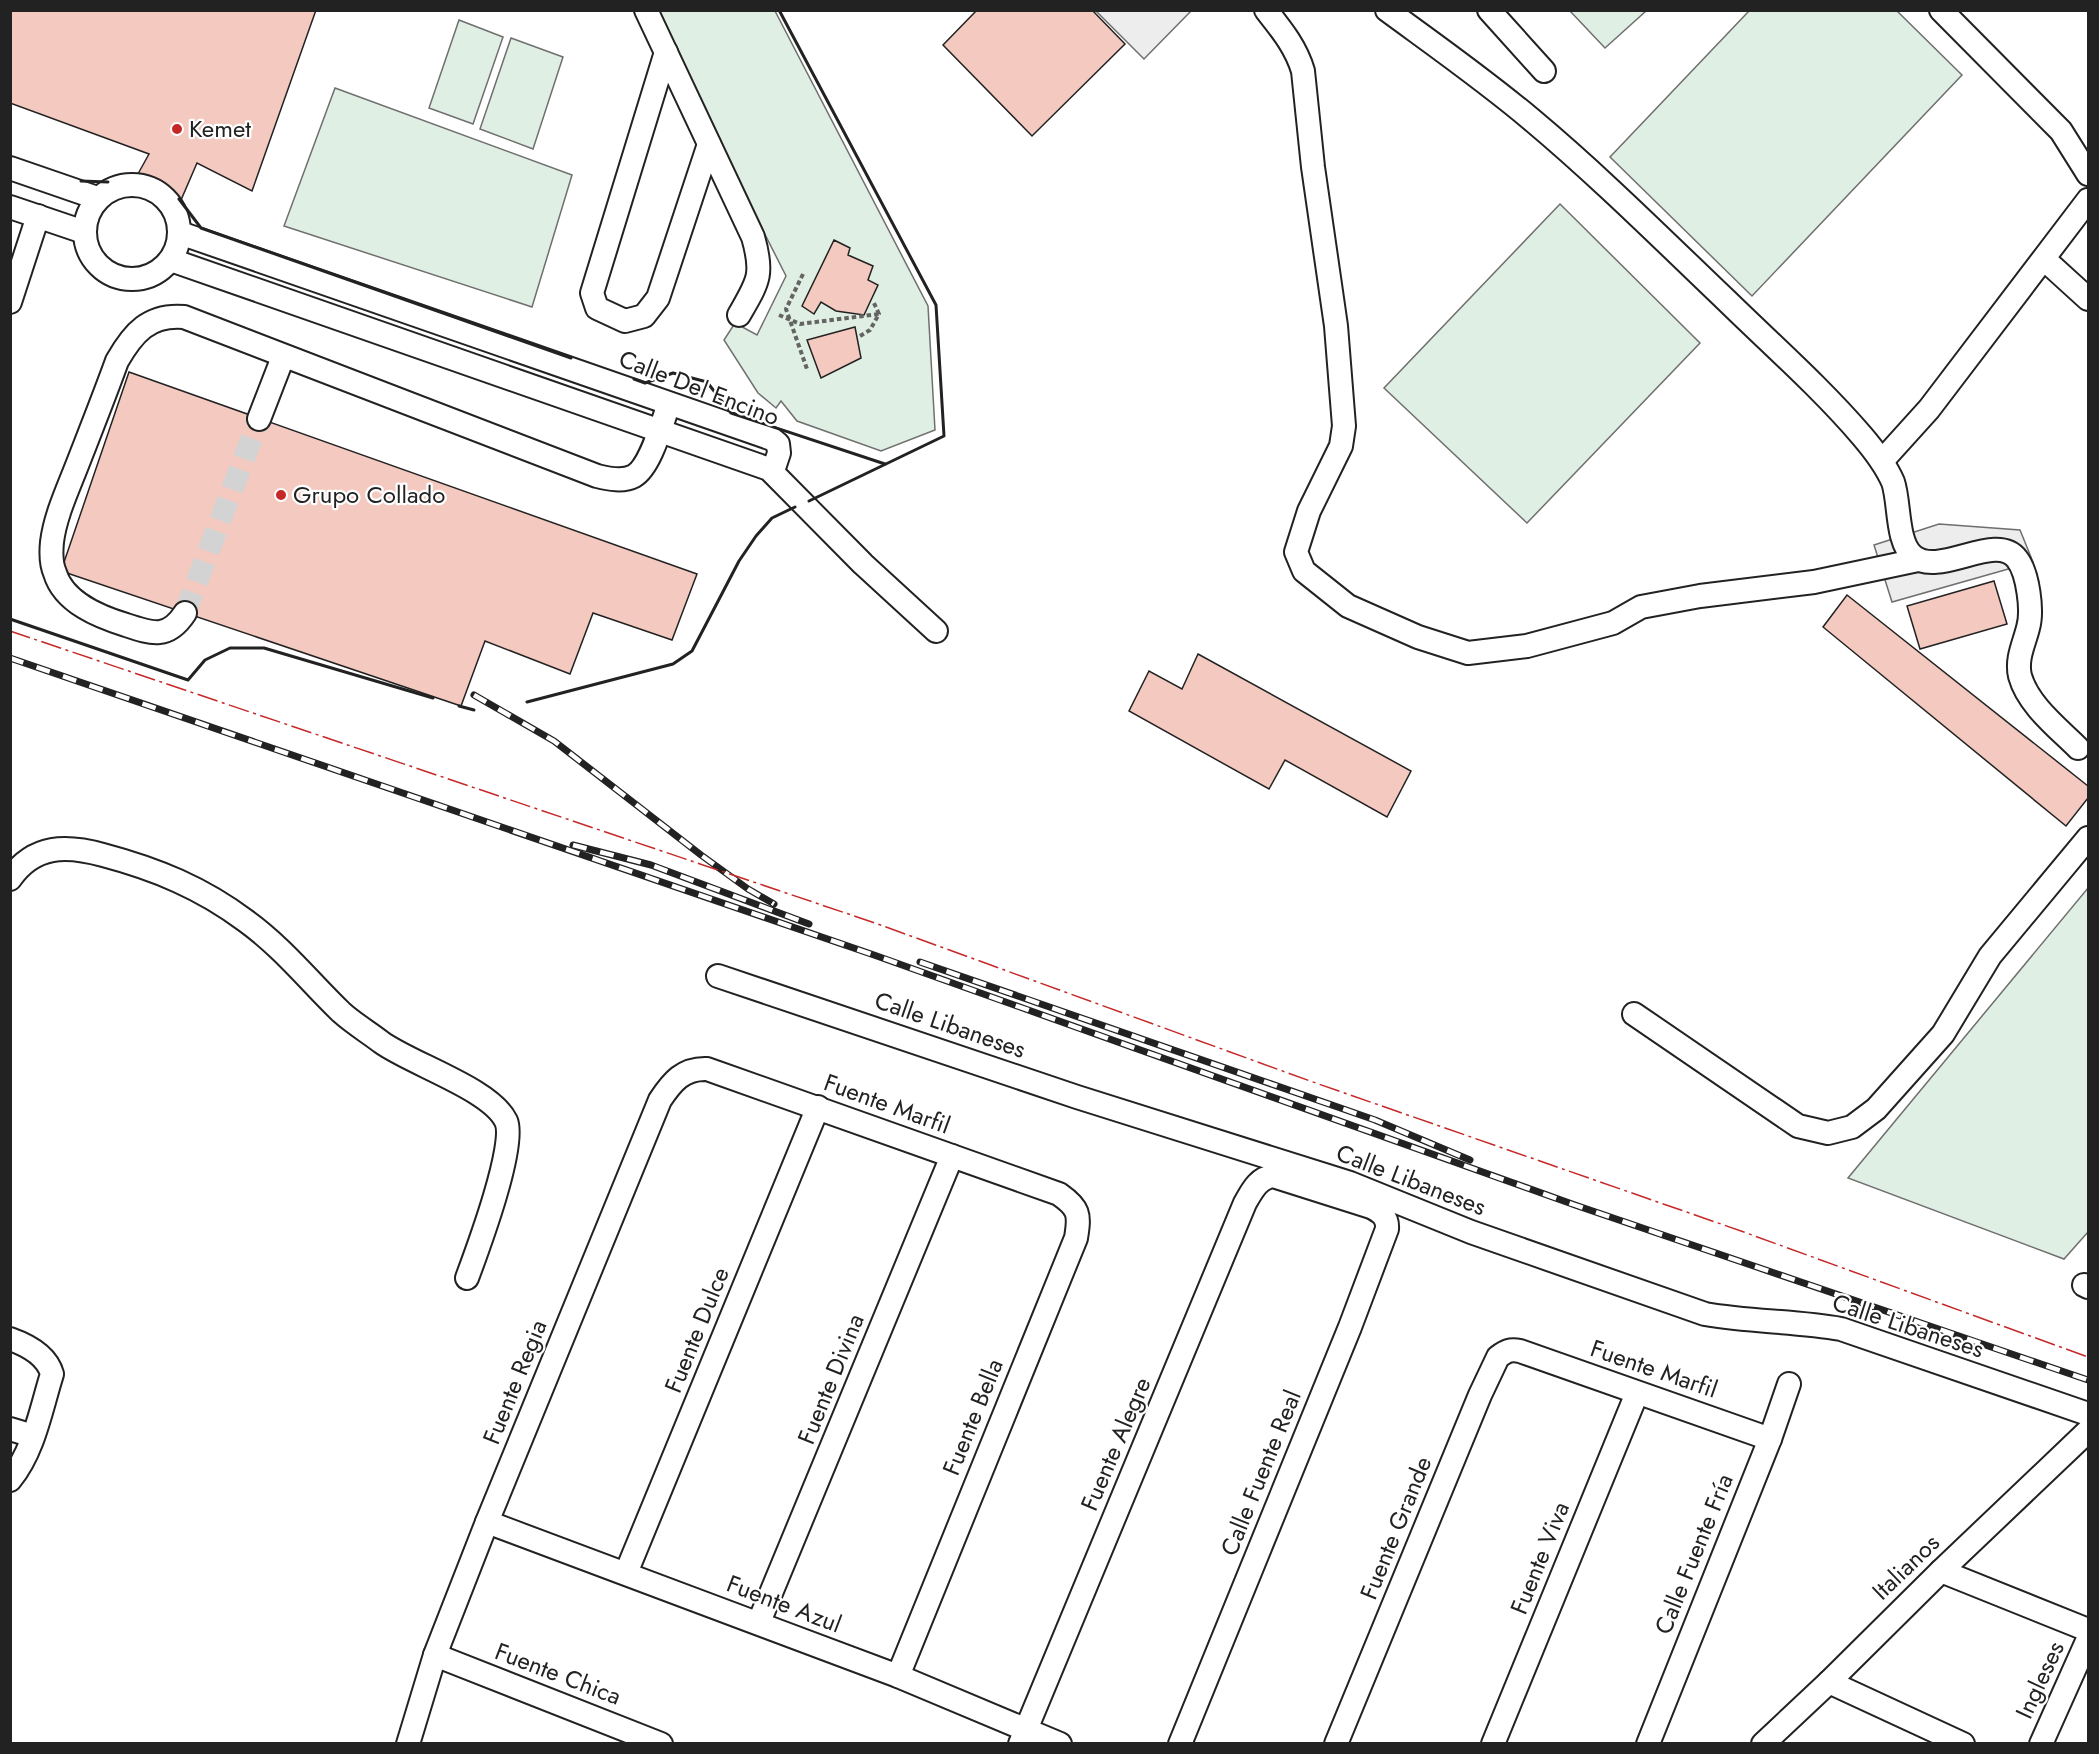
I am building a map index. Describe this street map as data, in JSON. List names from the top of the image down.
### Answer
{
  "streets": {
    "street": [
      "Calle Del Encino",
      "Calle Libaneses",
      "Fuente Marfil",
      "Fuente Dulce",
      "Fuente Divina",
      "Fuente Regia",
      "Fuente Bella",
      "Fuente Alegre",
      "Calle Fuente Real",
      "Fuente Grande",
      "Calle Fuente Fría",
      "Fuente Viva",
      "Italianos",
      "Fuente Azul",
      "Fuente Chica",
      "Ingleses"
    ]
  },
  "crossings": [
    ["Fuente Marfil", "Fuente Dulce"],
    ["Fuente Marfil", "Fuente Divina"],
    ["Fuente Marfil", "Fuente Regia"],
    ["Fuente Marfil", "Fuente Bella"],
    ["Fuente Marfil", "Fuente Grande"],
    ["Fuente Marfil", "Calle Fuente Fría"],
    ["Fuente Marfil", "Fuente Viva"],
    ["Fuente Dulce", "Fuente Azul"],
    ["Fuente Divina", "Fuente Azul"],
    ["Fuente Regia", "Fuente Azul"],
    ["Fuente Regia", "Fuente Chica"],
    ["Fuente Bella", "Fuente Azul"],
    ["Fuente Alegre", "Calle Fuente Real"],
    ["Fuente Alegre", "Fuente Azul"]
  ],
  "places": ["Kemet", "Grupo Collado"]
}
